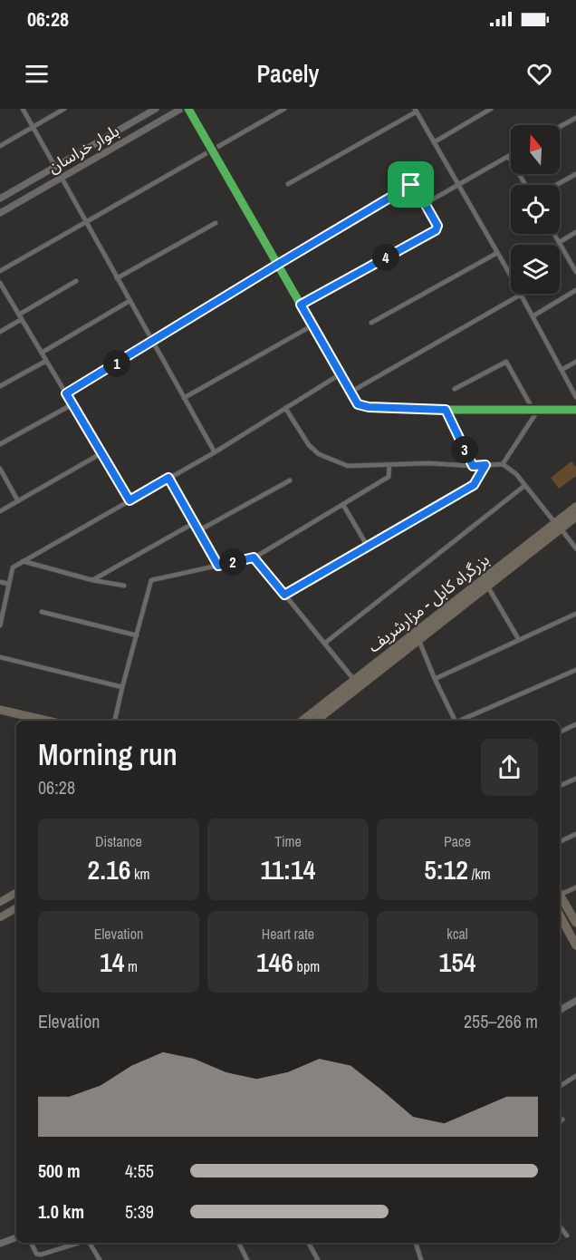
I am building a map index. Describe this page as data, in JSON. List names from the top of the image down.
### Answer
{
  "streets": {
    "highway": ["بزرگراه کابل - مزارشریف"],
    "main road": ["بلوار خراسان"]
  },
  "north": "top",
  "page": {
    "status": "06:28",
    "header": "Pacely",
    "pins": [
      "4",
      "1",
      "3",
      "2"
    ],
    "heading": ["Morning run", "06:28"],
    "stats": [
      ["Distance", "2.16 km"],
      ["Time", "11:14"],
      ["Pace", "5:12 /km"],
      ["Elevation", "14 m"],
      ["Heart rate", "146 bpm"],
      ["kcal", "154"]
    ],
    "chart": ["Elevation", "255–266 m"],
    "list": [
      {
        "name": "500 m",
        "note": "4:55"
      },
      {
        "name": "1.0 km",
        "note": "5:39"
      }
    ]
  }
}
